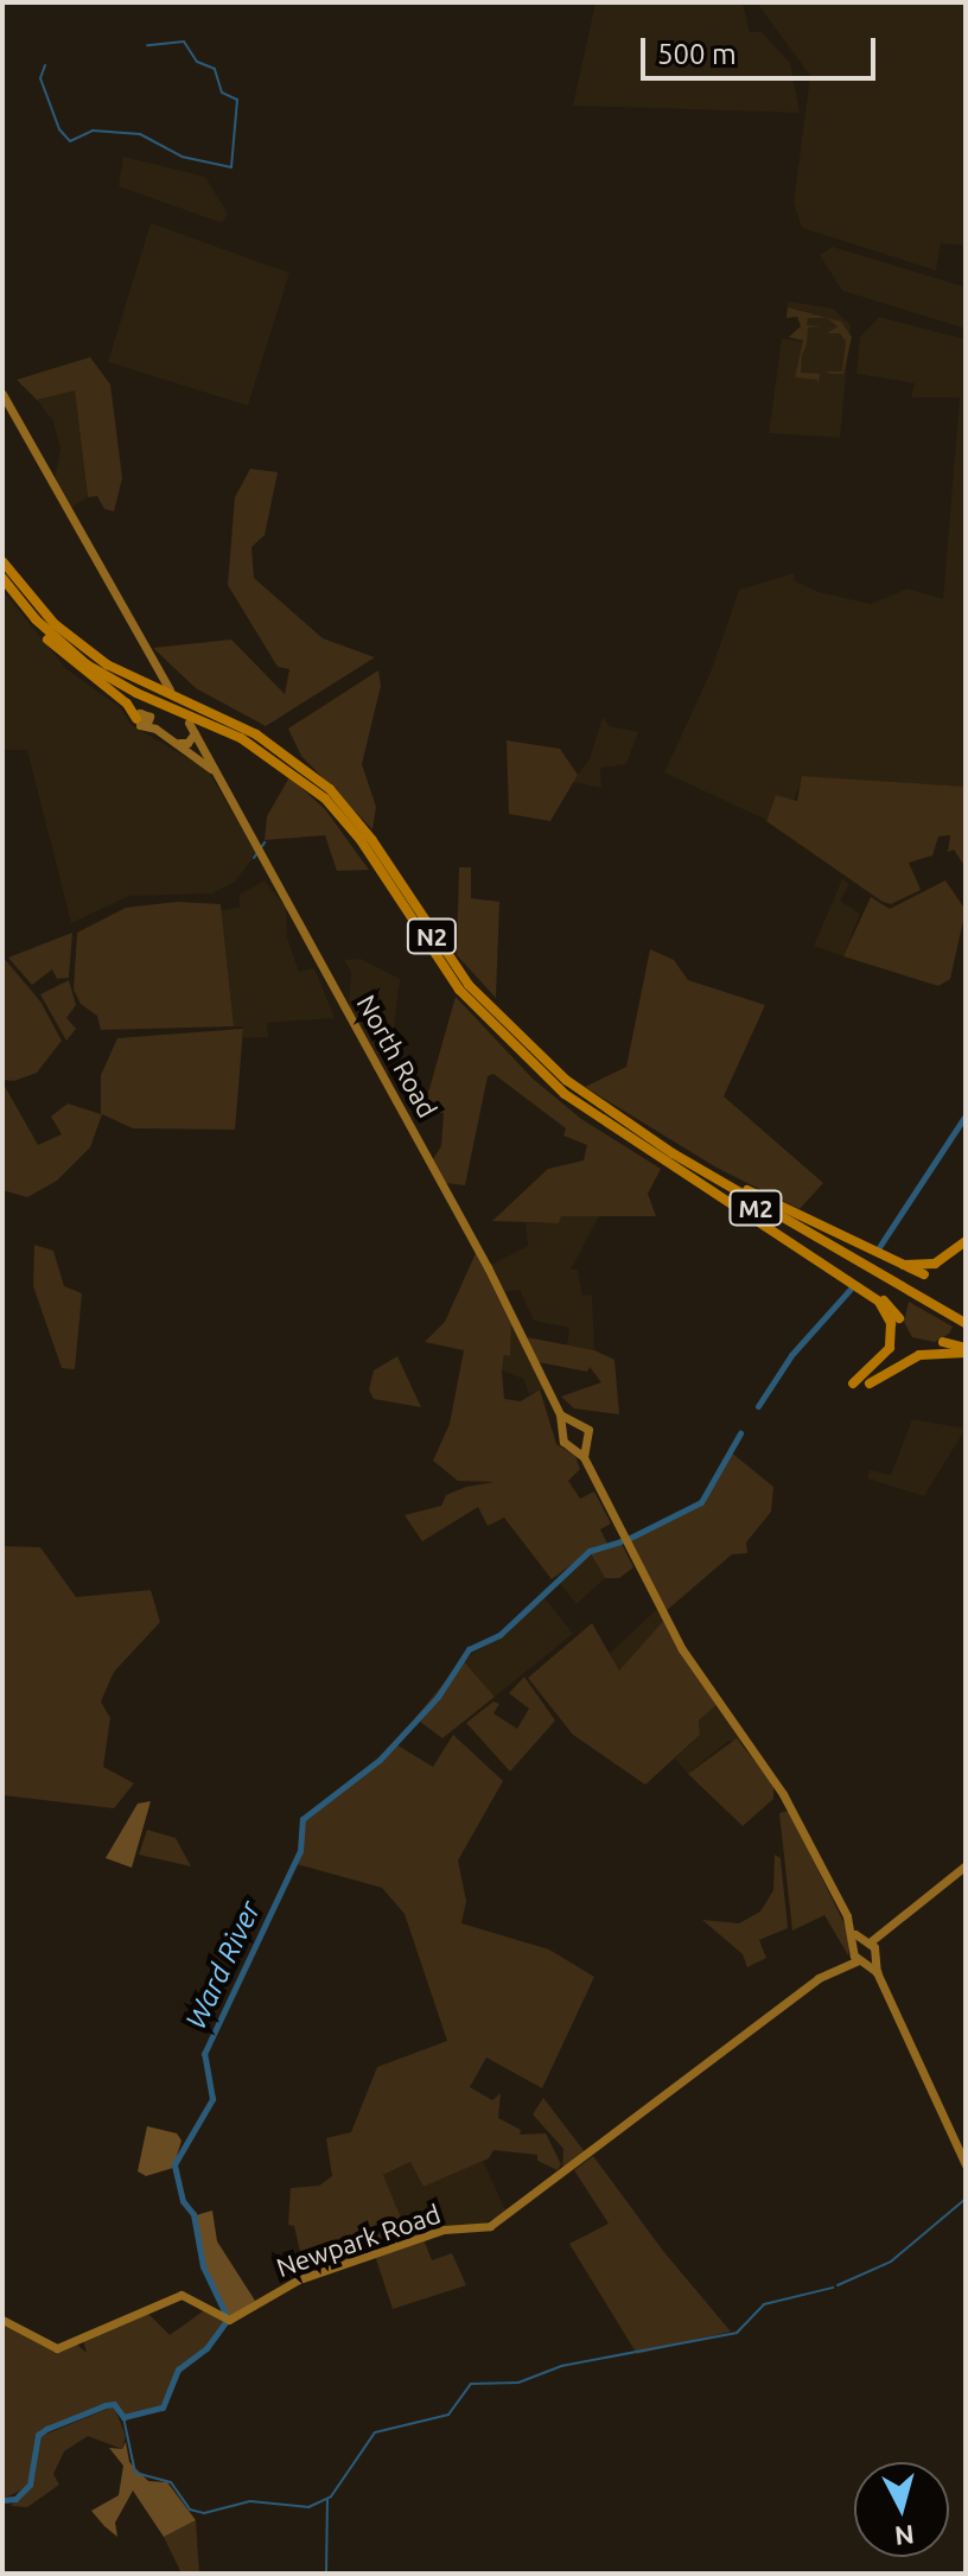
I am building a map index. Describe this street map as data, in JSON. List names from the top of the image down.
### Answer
{
  "streets": {
    "highway": ["N2", "M2"],
    "main road": ["North Road", "Newpark Road"]
  },
  "crossings": [
    ["N2", "M2"]
  ],
  "water": ["Ward River"],
  "scale_bar": "500 m",
  "north": "bottom"
}
